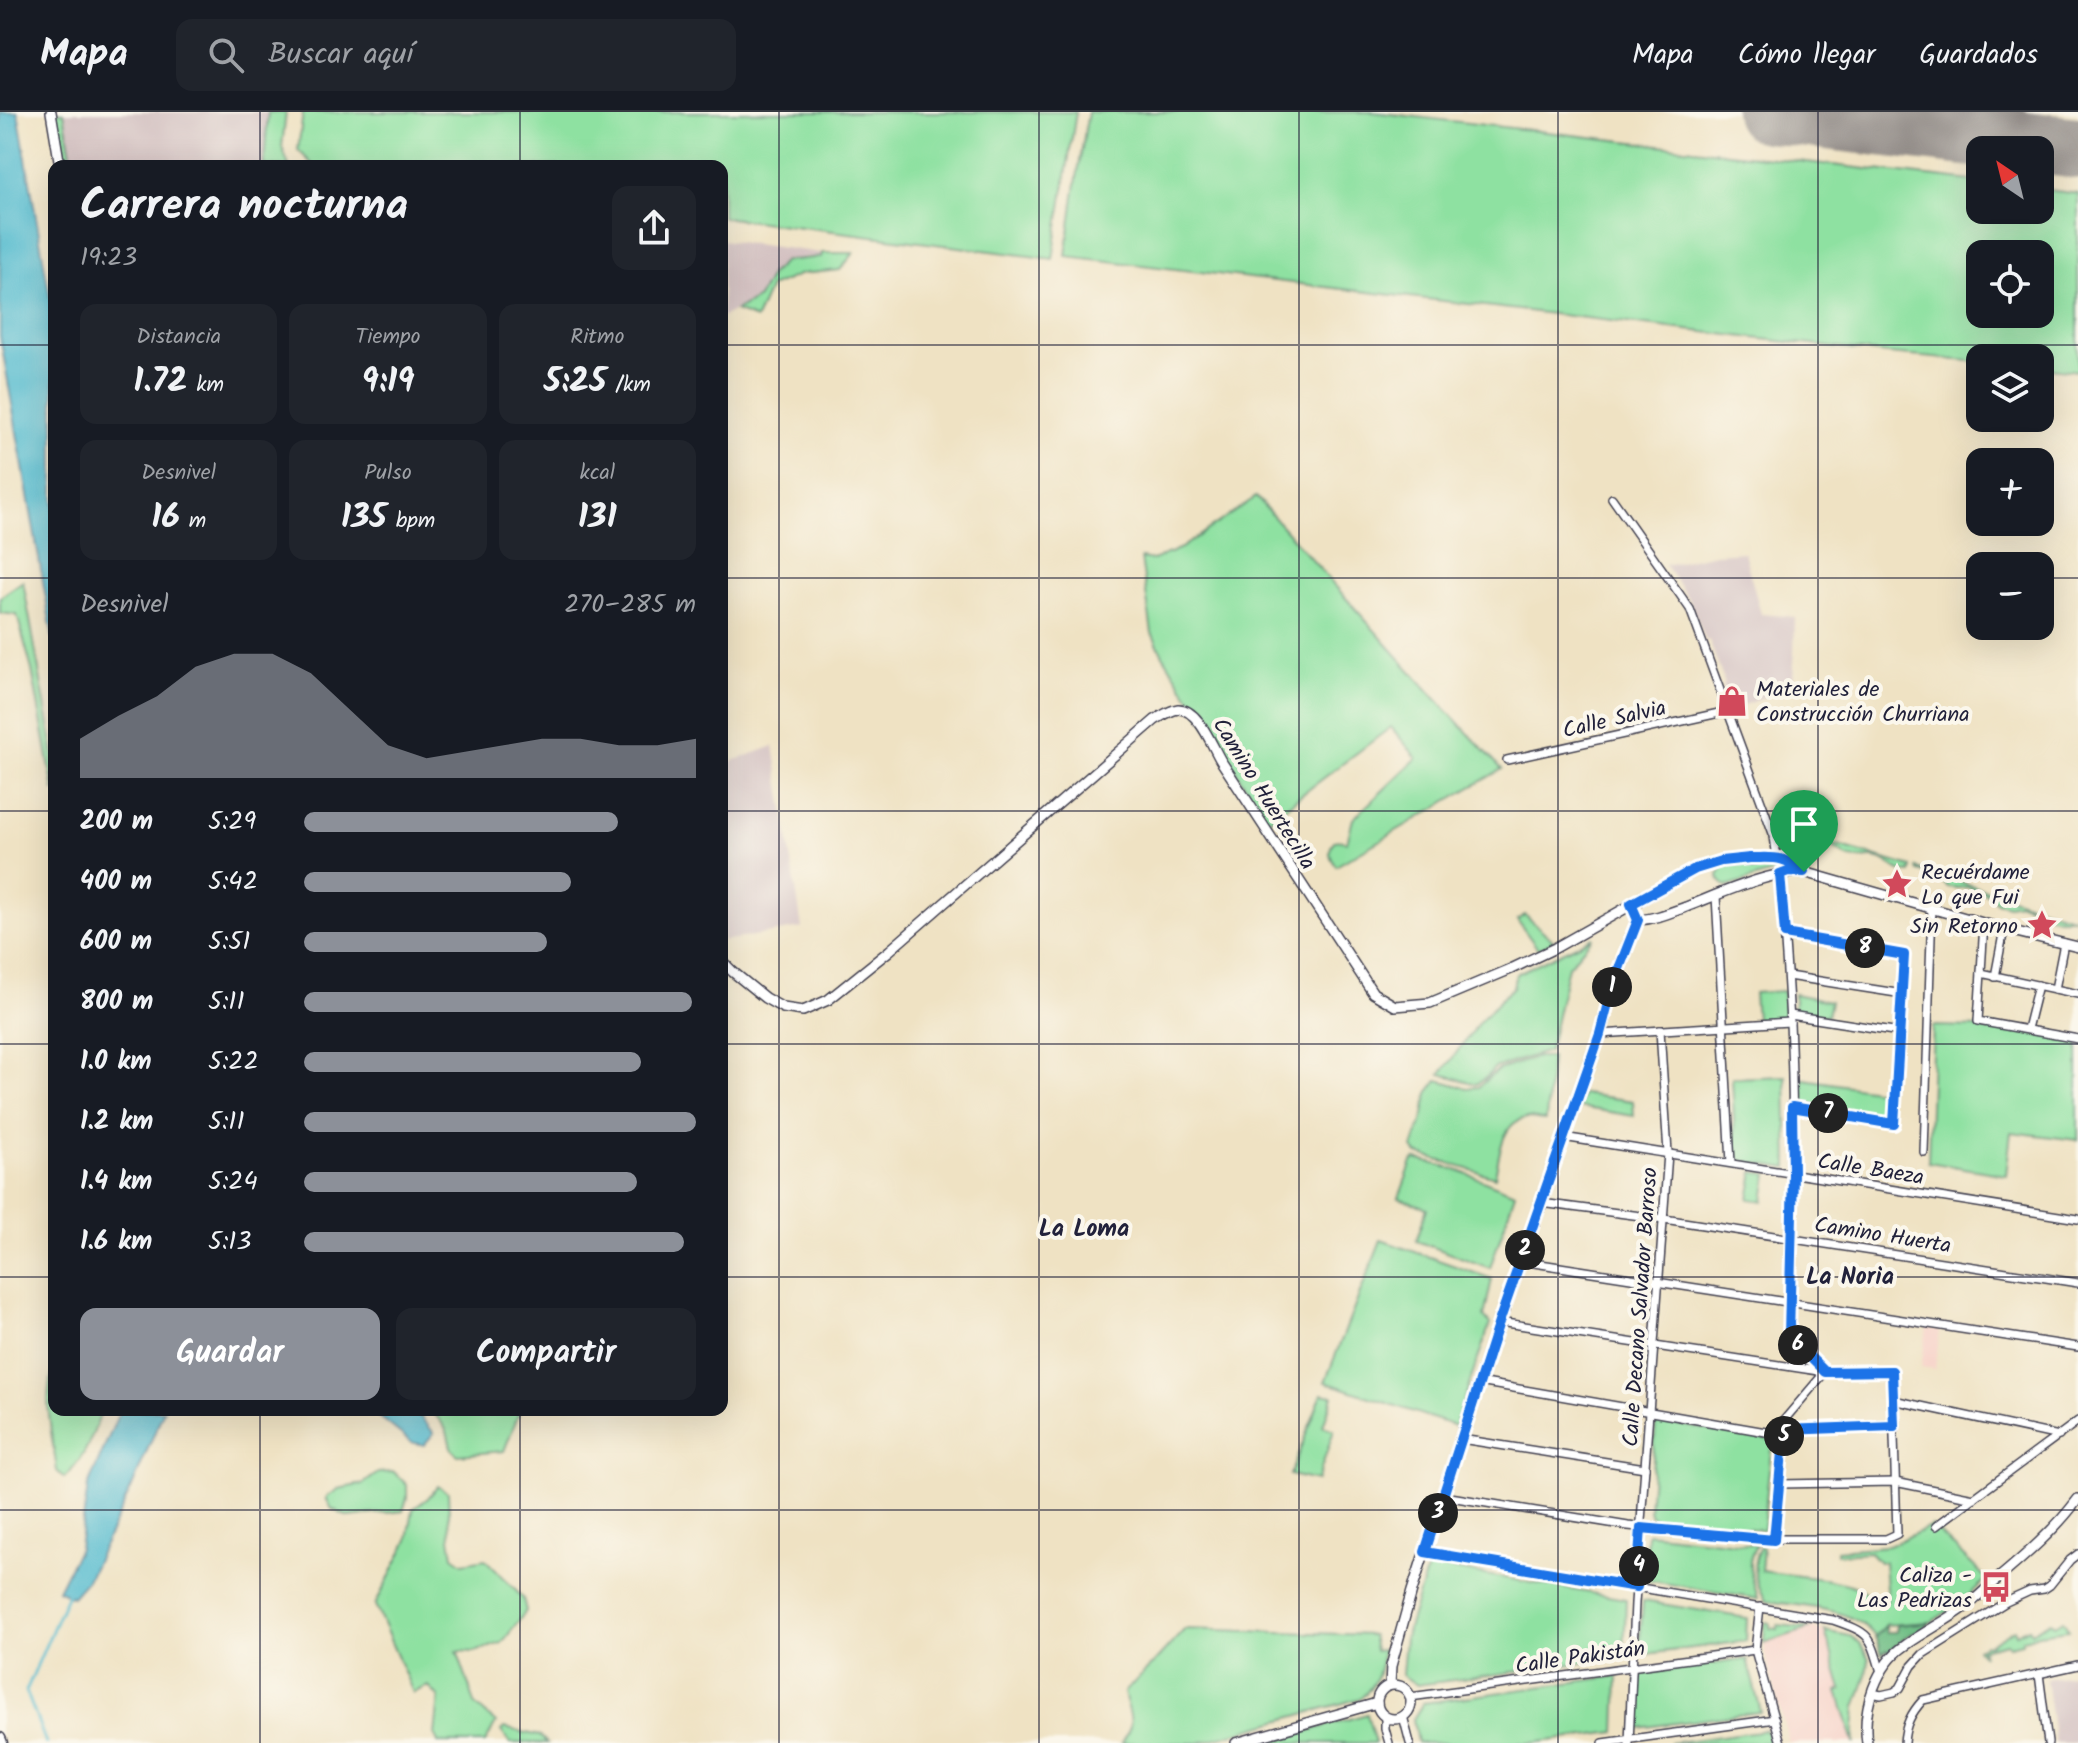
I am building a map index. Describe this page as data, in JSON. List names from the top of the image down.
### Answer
{
  "streets": {
    "street": [
      "Calle Salvia",
      "Camino Huertecilla",
      "Calle Baeza",
      "Camino Huerta",
      "Calle Decano Salvador Barroso",
      "Calle Pakistán"
    ]
  },
  "crossings": [
    ["Calle Baeza", "Calle Decano Salvador Barroso"],
    ["Camino Huerta", "Calle Decano Salvador Barroso"],
    ["Calle Decano Salvador Barroso", "Calle Pakistán"]
  ],
  "districts": ["La Loma", "La Noria"],
  "places": {
    "shop": ["Materiales de Construcción Churriana"],
    "place": ["Recuérdame Lo que Fui", "Sin Retorno"],
    "bus stop": ["Caliza - Las Pedrizas"]
  },
  "north": "top left",
  "page": {
    "header": "Mapa",
    "search": "Buscar aquí",
    "nav": ["Mapa", "Cómo llegar", "Guardados"],
    "map_buttons": ["+", "−"],
    "heading": ["Carrera nocturna", "19:23"],
    "stats": [
      ["Distancia", "1.72 km"],
      ["Tiempo", "9:19"],
      ["Ritmo", "5:25 /km"],
      ["Desnivel", "16 m"],
      ["Pulso", "135 bpm"],
      ["kcal", "131"]
    ],
    "chart": ["Desnivel", "270–285 m"],
    "list": [
      {
        "name": "200 m",
        "note": "5:29"
      },
      {
        "name": "400 m",
        "note": "5:42"
      },
      {
        "name": "600 m",
        "note": "5:51"
      },
      {
        "name": "800 m",
        "note": "5:11"
      },
      {
        "name": "1.0 km",
        "note": "5:22"
      },
      {
        "name": "1.2 km",
        "note": "5:11"
      },
      {
        "name": "1.4 km",
        "note": "5:24"
      },
      {
        "name": "1.6 km",
        "note": "5:13"
      }
    ],
    "pins": [
      "8",
      "1",
      "7",
      "2",
      "6",
      "5",
      "3",
      "4"
    ],
    "buttons": ["Guardar", "Compartir"]
  }
}
